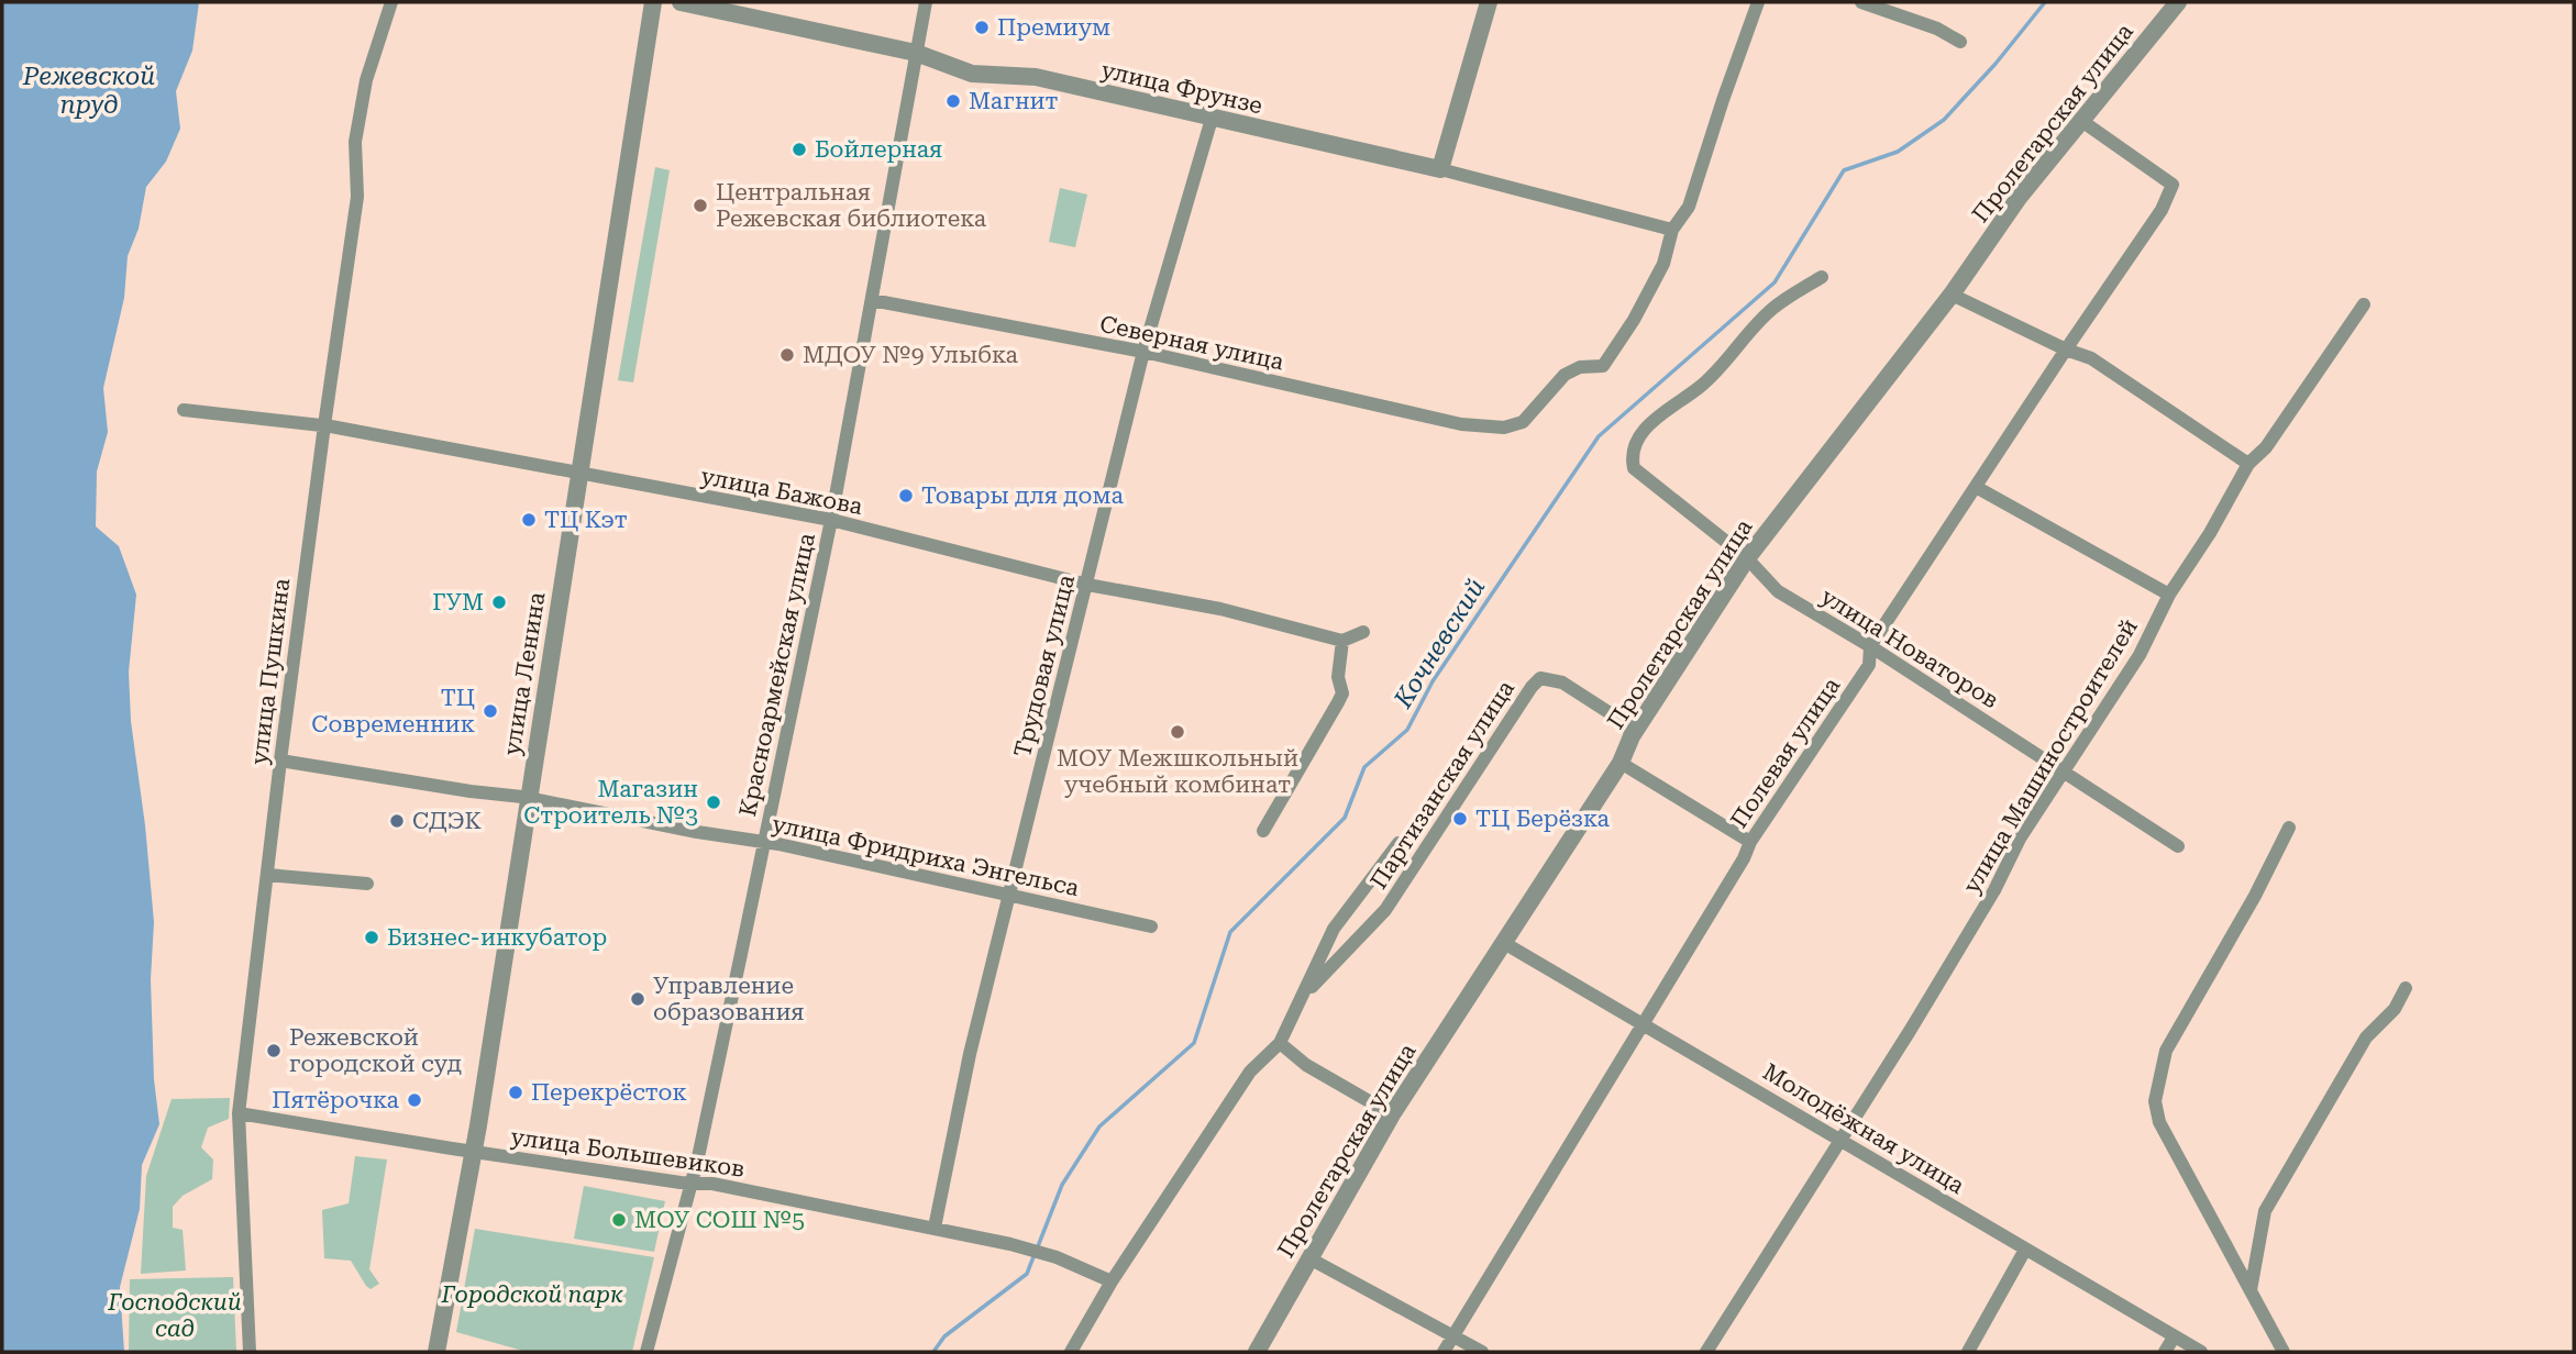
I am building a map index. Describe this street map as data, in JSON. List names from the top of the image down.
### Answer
{
  "streets": {
    "street": [
      "улица Фрунзе",
      "Пролетарская улица",
      "Северная улица",
      "улица Бажова",
      "улица Новаторов",
      "Трудовая улица",
      "улица Пушкина",
      "улица Ленина",
      "Красноармейская улица",
      "Полевая улица",
      "улица Машиностроителей",
      "Партизанская улица",
      "улица Фридриха Энгельса",
      "Молодёжная улица",
      "улица Большевиков"
    ]
  },
  "crossings": [
    ["улица Фрунзе", "Северная улица"],
    ["улица Фрунзе", "Трудовая улица"],
    ["улица Фрунзе", "Красноармейская улица"],
    ["Пролетарская улица", "улица Новаторов"],
    ["Пролетарская улица", "Полевая улица"],
    ["Пролетарская улица", "Партизанская улица"],
    ["Пролетарская улица", "Молодёжная улица"],
    ["Северная улица", "Трудовая улица"],
    ["Северная улица", "Красноармейская улица"],
    ["улица Бажова", "Трудовая улица"],
    ["улица Бажова", "улица Пушкина"],
    ["улица Бажова", "улица Ленина"],
    ["улица Бажова", "Красноармейская улица"],
    ["улица Новаторов", "Полевая улица"],
    ["улица Новаторов", "улица Машиностроителей"],
    ["Трудовая улица", "улица Фридриха Энгельса"],
    ["Трудовая улица", "улица Большевиков"],
    ["улица Пушкина", "улица Фридриха Энгельса"],
    ["улица Пушкина", "улица Большевиков"],
    ["улица Ленина", "улица Фридриха Энгельса"],
    ["улица Ленина", "улица Большевиков"],
    ["Красноармейская улица", "улица Фридриха Энгельса"],
    ["Красноармейская улица", "улица Большевиков"],
    ["Полевая улица", "Молодёжная улица"],
    ["улица Машиностроителей", "Молодёжная улица"],
    ["Партизанская улица", "улица Большевиков"]
  ],
  "water": ["Режевской пруд", "Кочневский"],
  "parks": ["Городской парк", "Господский сад"],
  "places": [
    "Премиум",
    "Магнит",
    "Бойлерная",
    "Центральная Режевская библиотека",
    "МДОУ №9 Улыбка",
    "Товары для дома",
    "ТЦ Кэт",
    "ГУМ",
    "ТЦ Современник",
    "МОУ Межшкольный учебный комбинат",
    "Магазин Строитель №3",
    "ТЦ Берёзка",
    "СДЭК",
    "Бизнес-инкубатор",
    "Управление образования",
    "Режевской городской суд",
    "Перекрёсток",
    "Пятёрочка",
    "МОУ СОШ №5"
  ]
}
